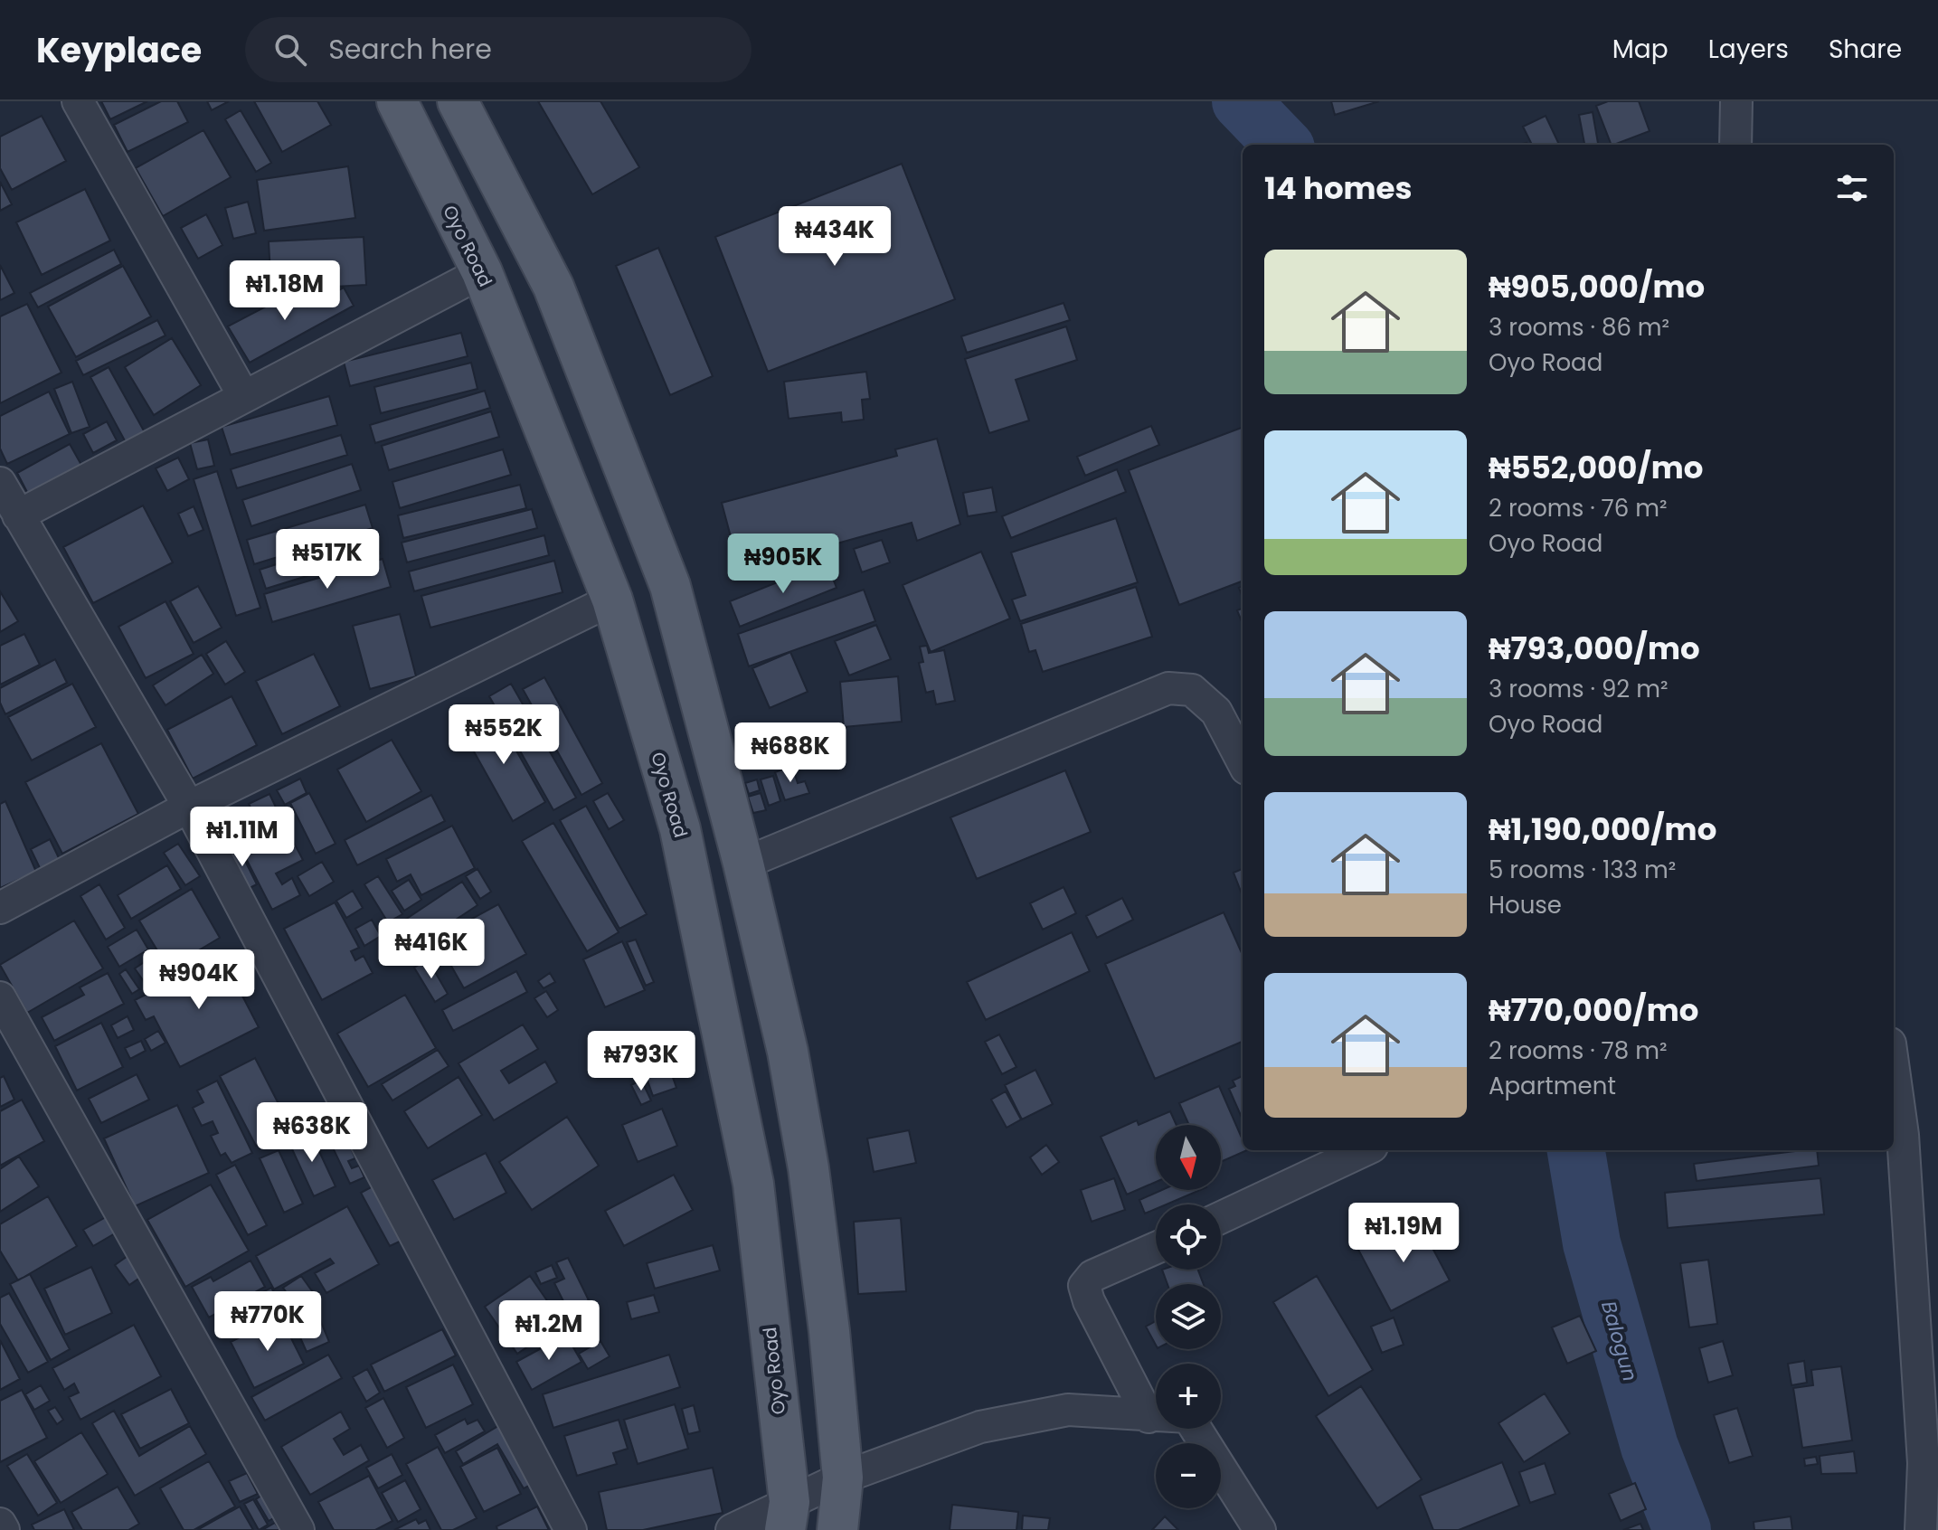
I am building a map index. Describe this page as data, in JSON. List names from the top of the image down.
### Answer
{
  "streets": {
    "main road": ["Oyo Road"]
  },
  "water": ["Balogun"],
  "north": "bottom",
  "page": {
    "header": "Keyplace",
    "search": "Search here",
    "nav": ["Map", "Layers", "Share"],
    "heading": "14 homes",
    "price": [
      "₦434K",
      "₦1.18M",
      "₦517K",
      "₦905K",
      "₦552K",
      "₦688K",
      "₦1.11M",
      "₦416K",
      "₦904K",
      "₦793K",
      "₦638K",
      "₦1.19M",
      "₦770K",
      "₦1.2M"
    ],
    "list": [
      {
        "name": "₦905,000/mo",
        "note": "3 rooms · 86 m² · Oyo Road"
      },
      {
        "name": "₦552,000/mo",
        "note": "2 rooms · 76 m² · Oyo Road"
      },
      {
        "name": "₦793,000/mo",
        "note": "3 rooms · 92 m² · Oyo Road"
      },
      {
        "name": "₦1,190,000/mo",
        "note": "5 rooms · 133 m² · House"
      },
      {
        "name": "₦770,000/mo",
        "note": "2 rooms · 78 m² · Apartment"
      }
    ],
    "map_buttons": ["+", "−"]
  }
}
